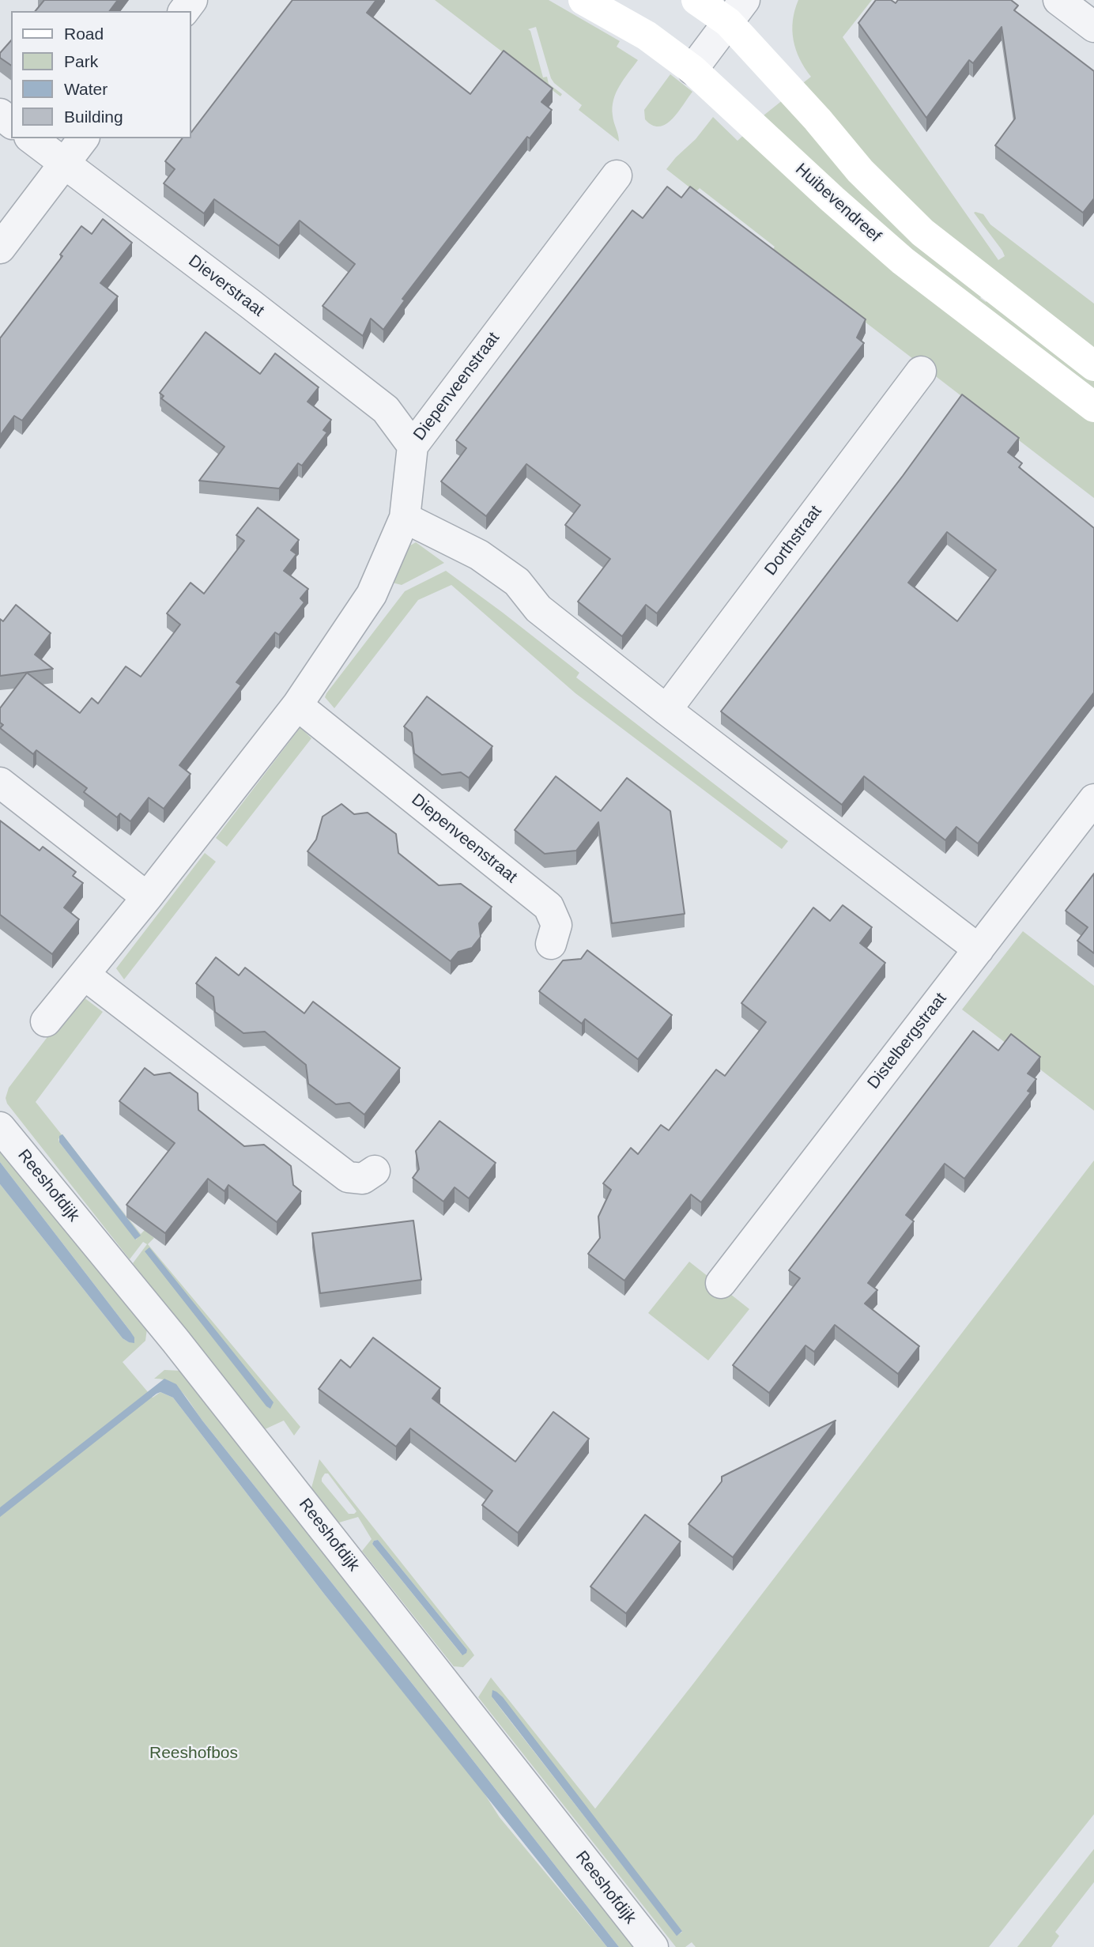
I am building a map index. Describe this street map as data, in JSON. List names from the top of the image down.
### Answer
{
  "streets": {
    "street": [
      "Huibevendreef",
      "Dieverstraat",
      "Diepenveenstraat",
      "Dorthstraat",
      "Distelbergstraat",
      "Reeshofdijk"
    ]
  },
  "crossings": [
    ["Dieverstraat", "Diepenveenstraat"]
  ],
  "parks": ["Reeshofbos"],
  "legend": [
    "Road",
    "Park",
    "Water",
    "Building"
  ]
}
